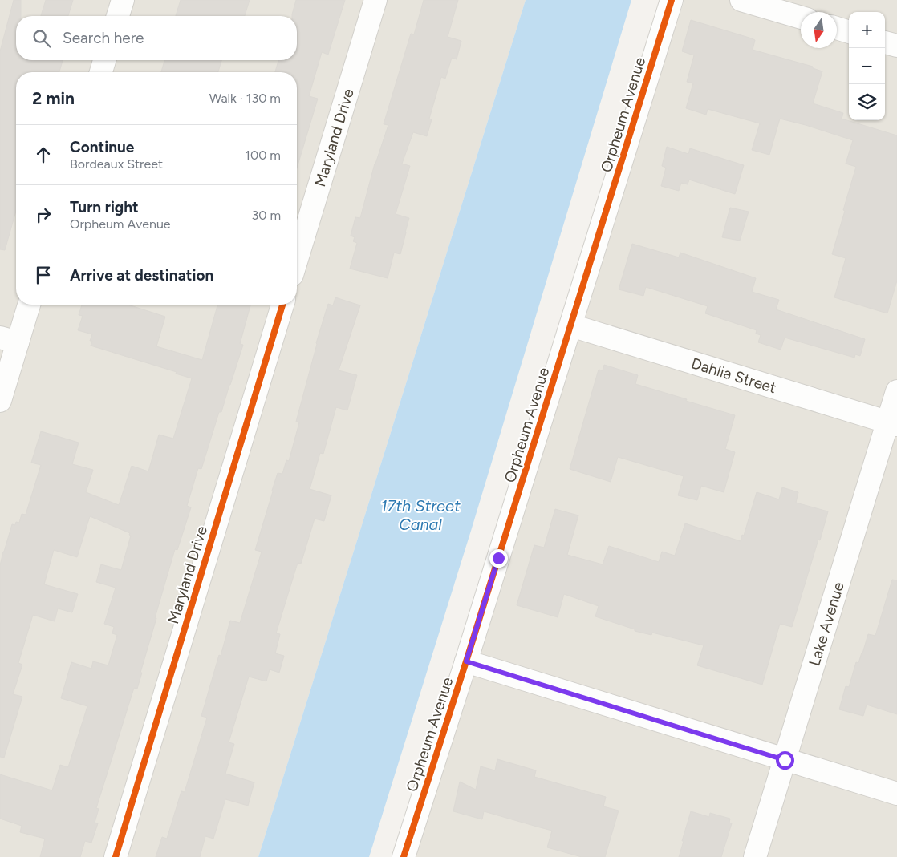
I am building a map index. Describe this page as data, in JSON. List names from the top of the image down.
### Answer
{
  "streets": {
    "street": [
      "Orpheum Avenue",
      "Maryland Drive",
      "Dahlia Street",
      "Lake Avenue"
    ]
  },
  "crossings": [
    ["Orpheum Avenue", "Dahlia Street"],
    ["Dahlia Street", "Lake Avenue"]
  ],
  "water": ["17th Street Canal"],
  "north": "bottom",
  "page": {
    "map_buttons": ["+", "−"],
    "search": "Search here",
    "heading": ["2 min", "Walk · 130 m"],
    "list": [
      ["Continue", "Bordeaux Street", "100 m"],
      ["Turn right", "Orpheum Avenue", "30 m"],
      "Arrive at destination"
    ]
  }
}
